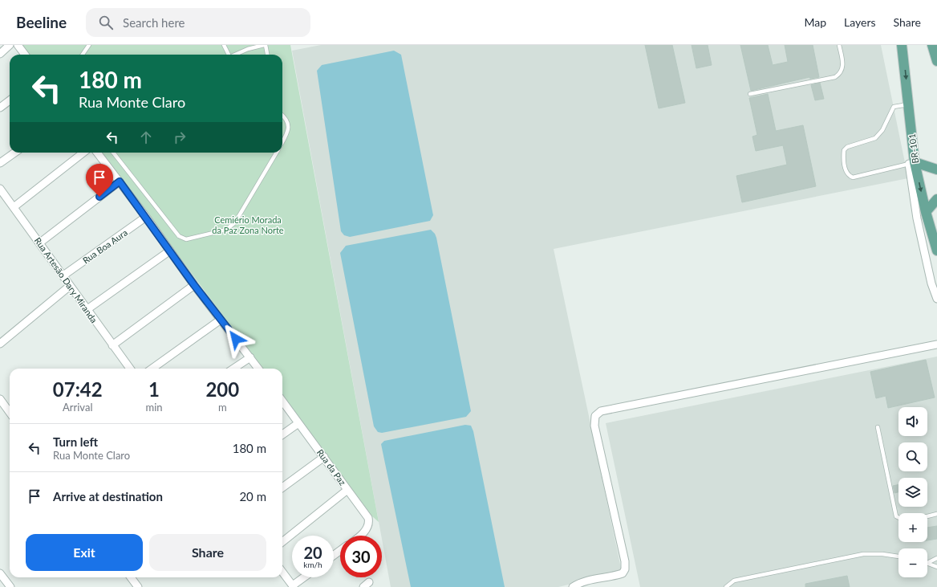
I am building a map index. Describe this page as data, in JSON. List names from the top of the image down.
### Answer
{
  "streets": {
    "main road": ["BR-101"],
    "street": ["Rua Boa Aura", "Rua Artesão Dary Miranda", "Rua da Paz"]
  },
  "crossings": [
    ["Rua Boa Aura", "Rua Artesão Dary Miranda"]
  ],
  "one_way": ["BR-101"],
  "parks": ["Cemiério Morada da Paz Zona Norte"],
  "page": {
    "header": "Beeline",
    "search": "Search here",
    "nav": ["Map", "Layers", "Share"],
    "turn": ["180 m", "Rua Monte Claro"],
    "eta": [
      "07:42",
      "Arrival",
      "1",
      "min",
      "200",
      "m"
    ],
    "map_buttons": ["+", "−"],
    "list": [
      {
        "name": "Turn left",
        "note": "Rua Monte Claro",
        "value": "180 m"
      },
      {
        "name": "Arrive at destination",
        "value": "20 m"
      }
    ],
    "buttons": ["Exit", "Share"],
    "speed": "20 km/h",
    "limit": "30"
  }
}
